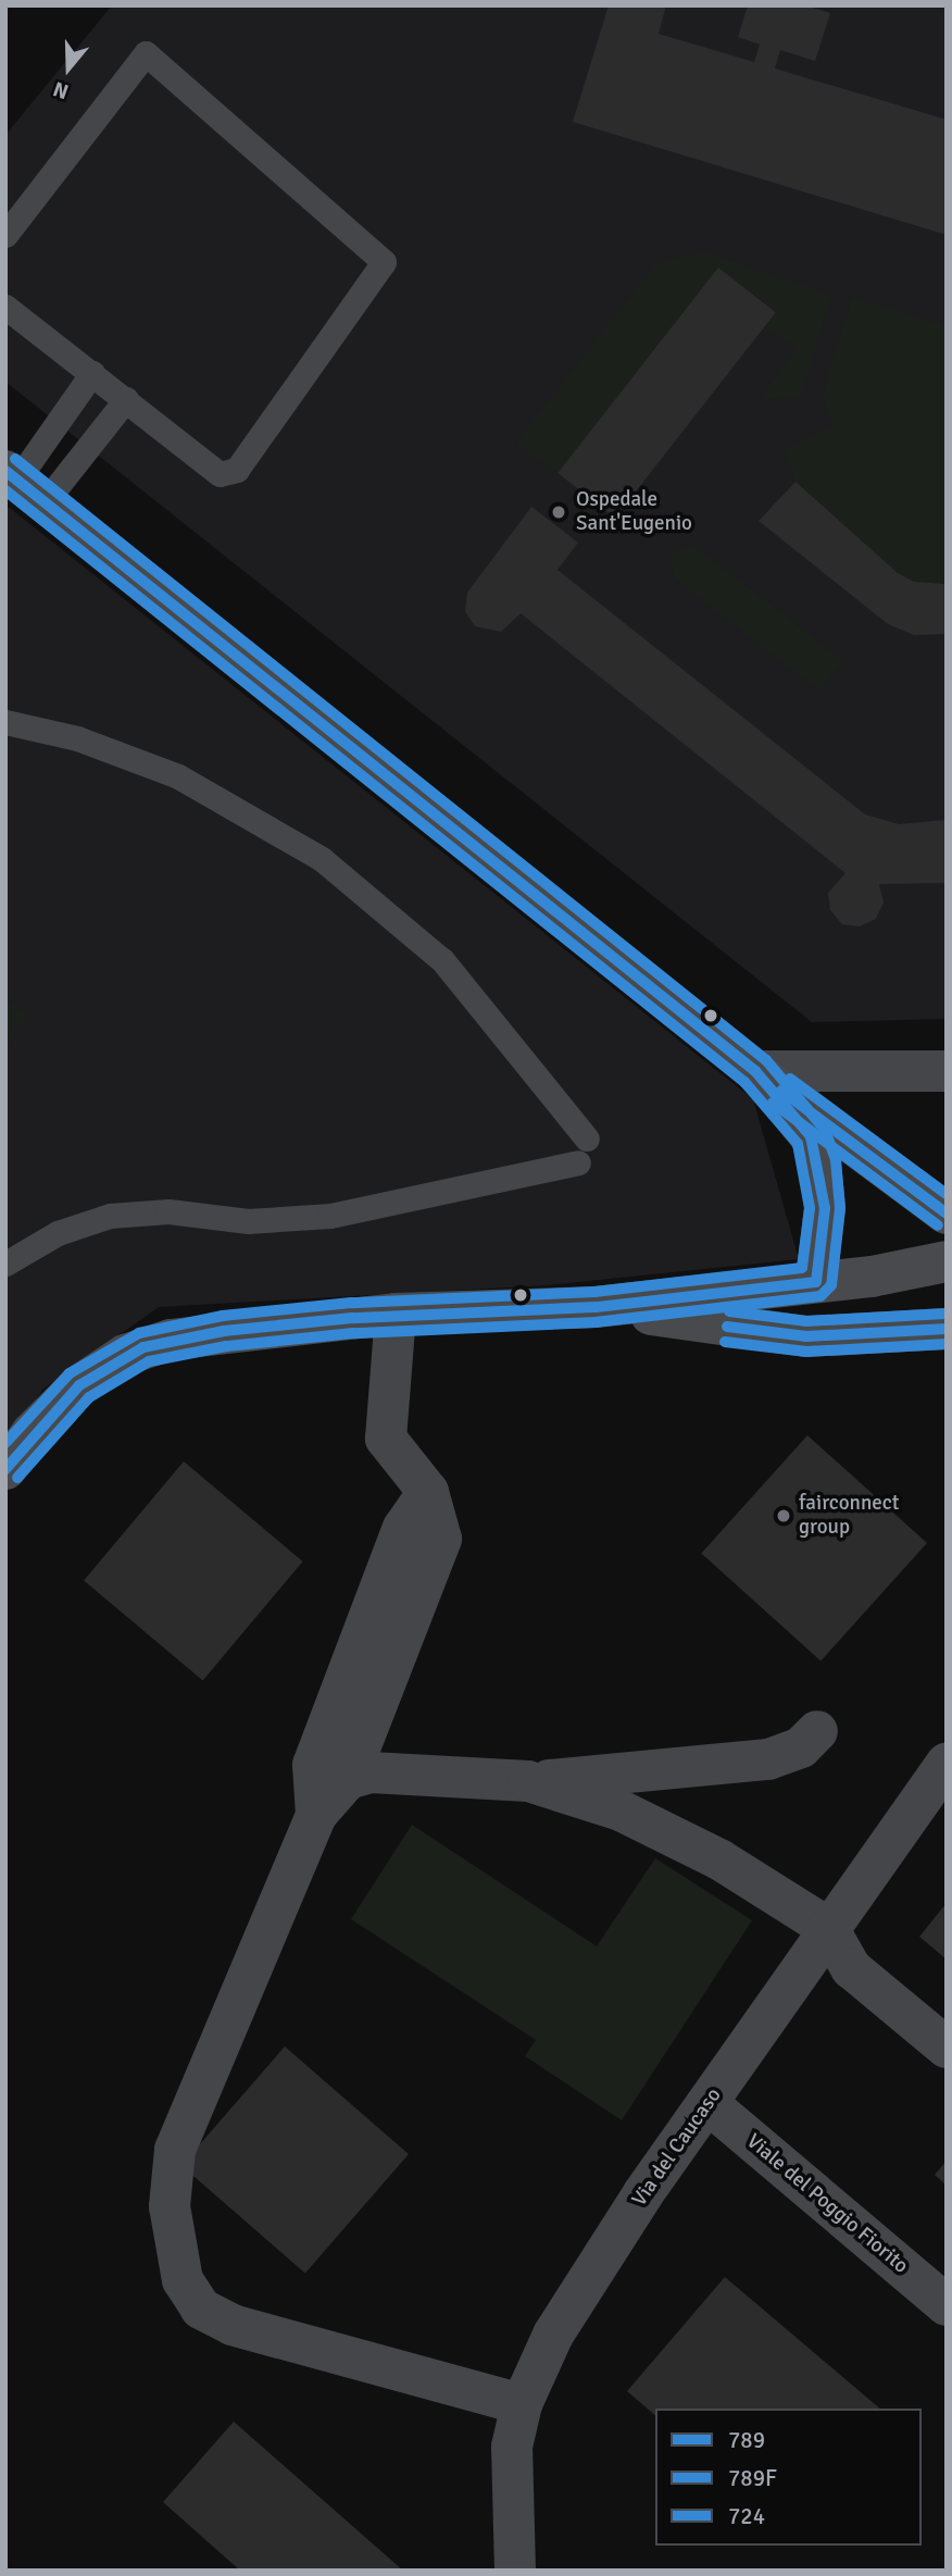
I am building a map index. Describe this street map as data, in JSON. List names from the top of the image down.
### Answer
{
  "streets": {
    "street": ["Via del Caucaso", "Viale del Poggio Fiorito"]
  },
  "crossings": [
    ["Via del Caucaso", "Viale del Poggio Fiorito"]
  ],
  "places": ["Ospedale Sant'Eugenio", "fairconnect group"],
  "lines": ["transit line 724", "transit line 789", "transit line 789F"],
  "legend": ["789", "789F", "724"],
  "north": "bottom"
}
